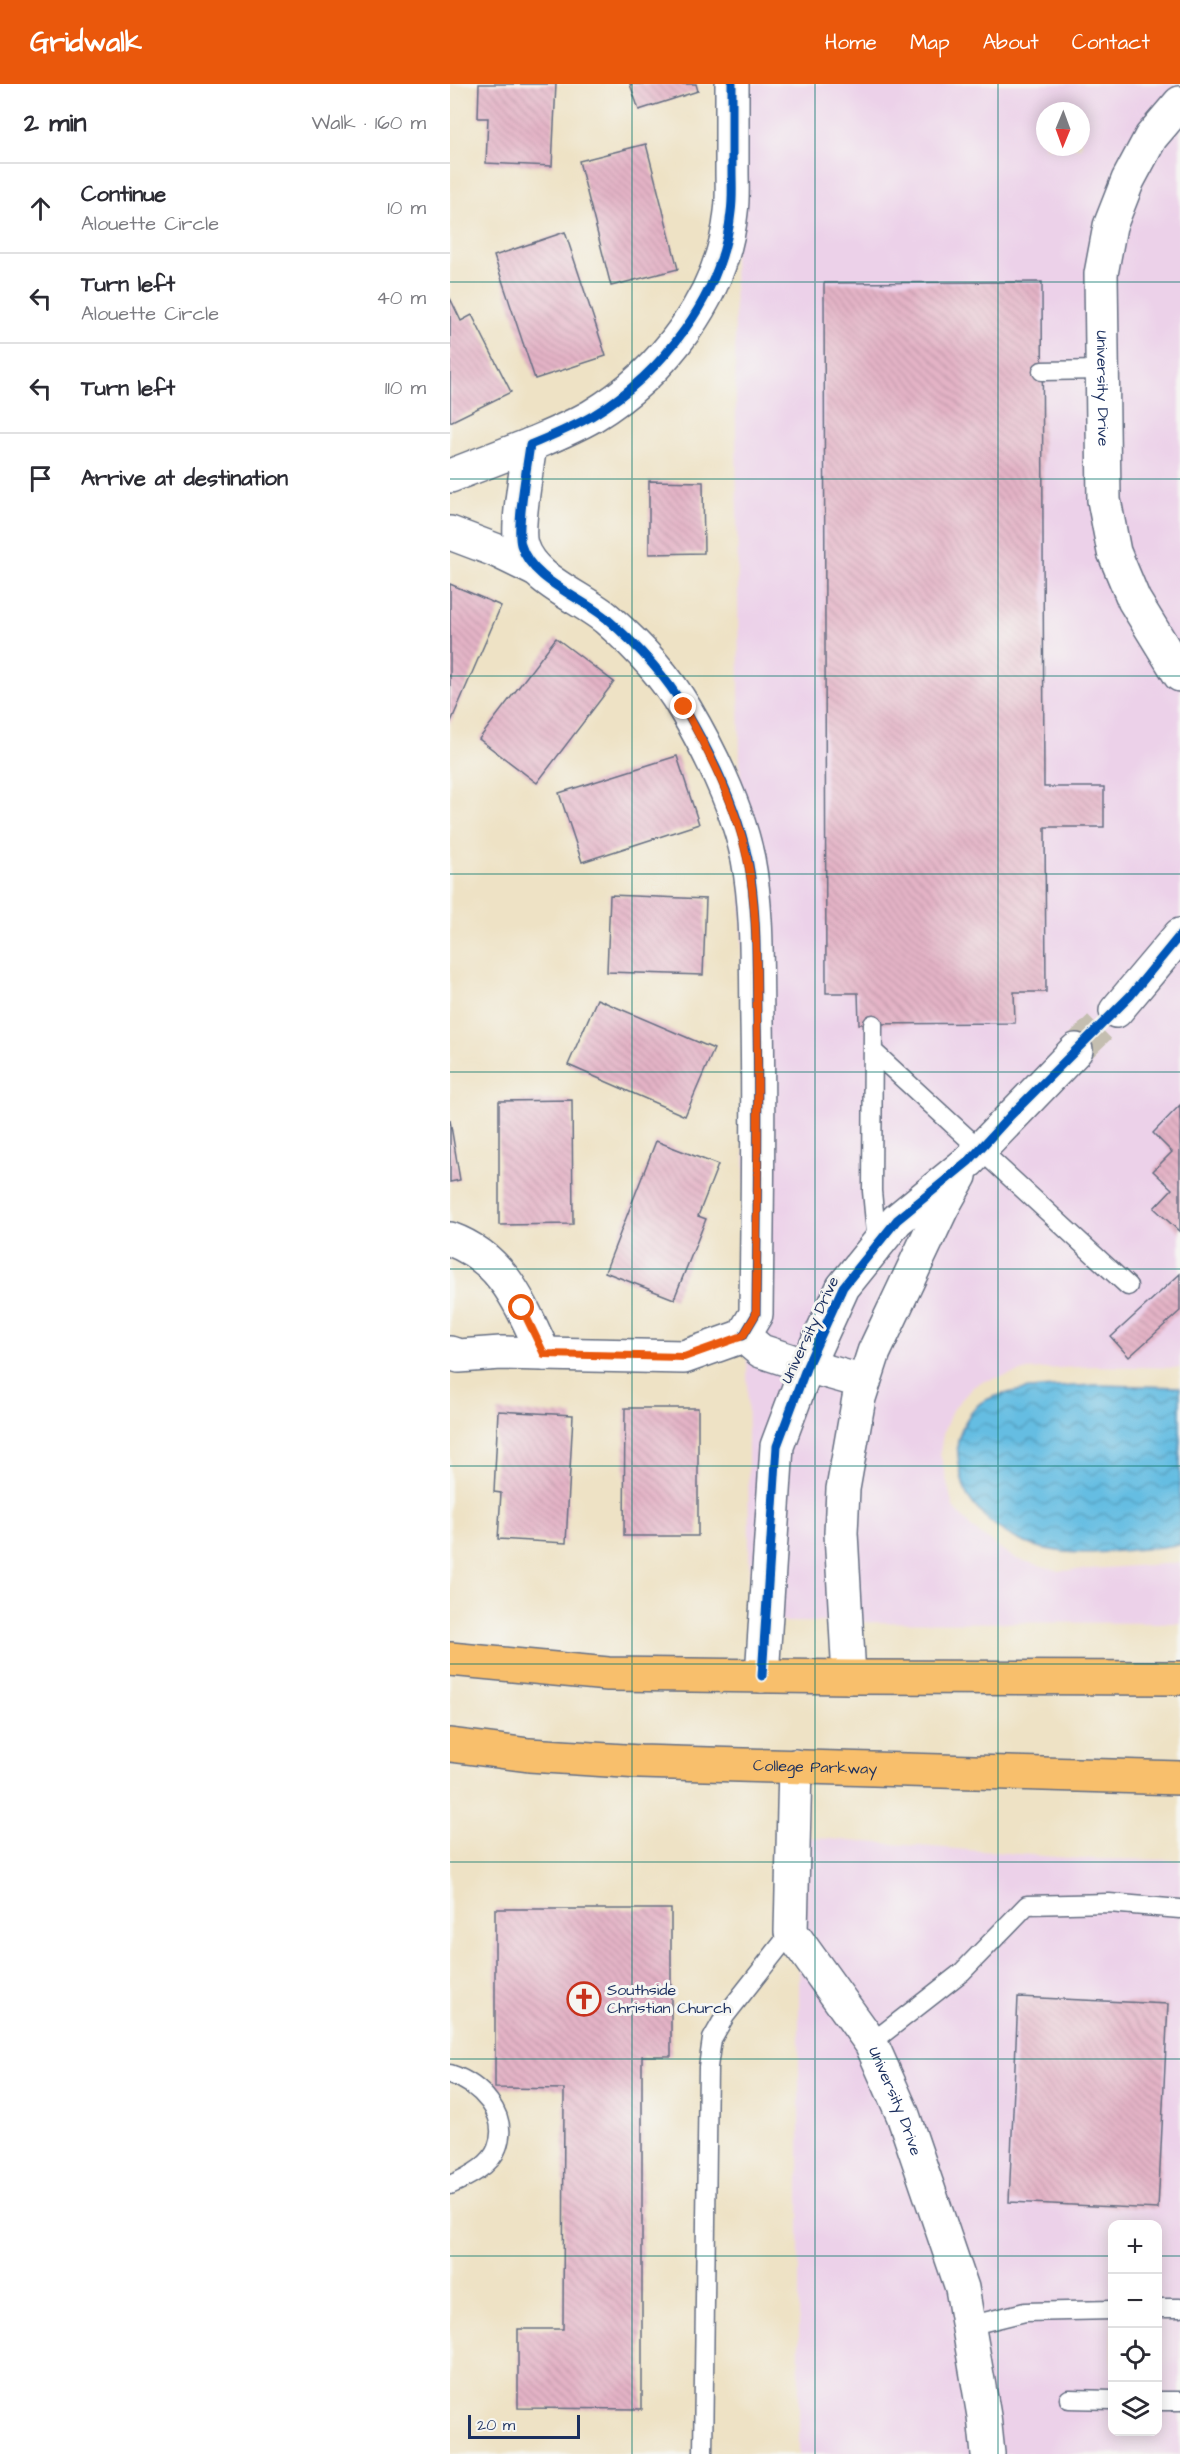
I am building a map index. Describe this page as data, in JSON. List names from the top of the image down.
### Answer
{
  "streets": {
    "main road": ["College Parkway"],
    "street": ["University Drive"]
  },
  "places": {
    "church": ["Southside Christian Church"]
  },
  "scale_bar": "20 m",
  "north": "bottom",
  "page": {
    "header": "Gridwalk",
    "nav": [
      "Home",
      "Map",
      "About",
      "Contact"
    ],
    "heading": ["2 min", "Walk · 160 m"],
    "list": [
      ["Continue", "Alouette Circle", "10 m"],
      ["Turn left", "Alouette Circle", "40 m"],
      ["Turn left", "110 m"],
      "Arrive at destination"
    ],
    "map_buttons": ["+", "−"],
    "scale": "20 m"
  }
}
